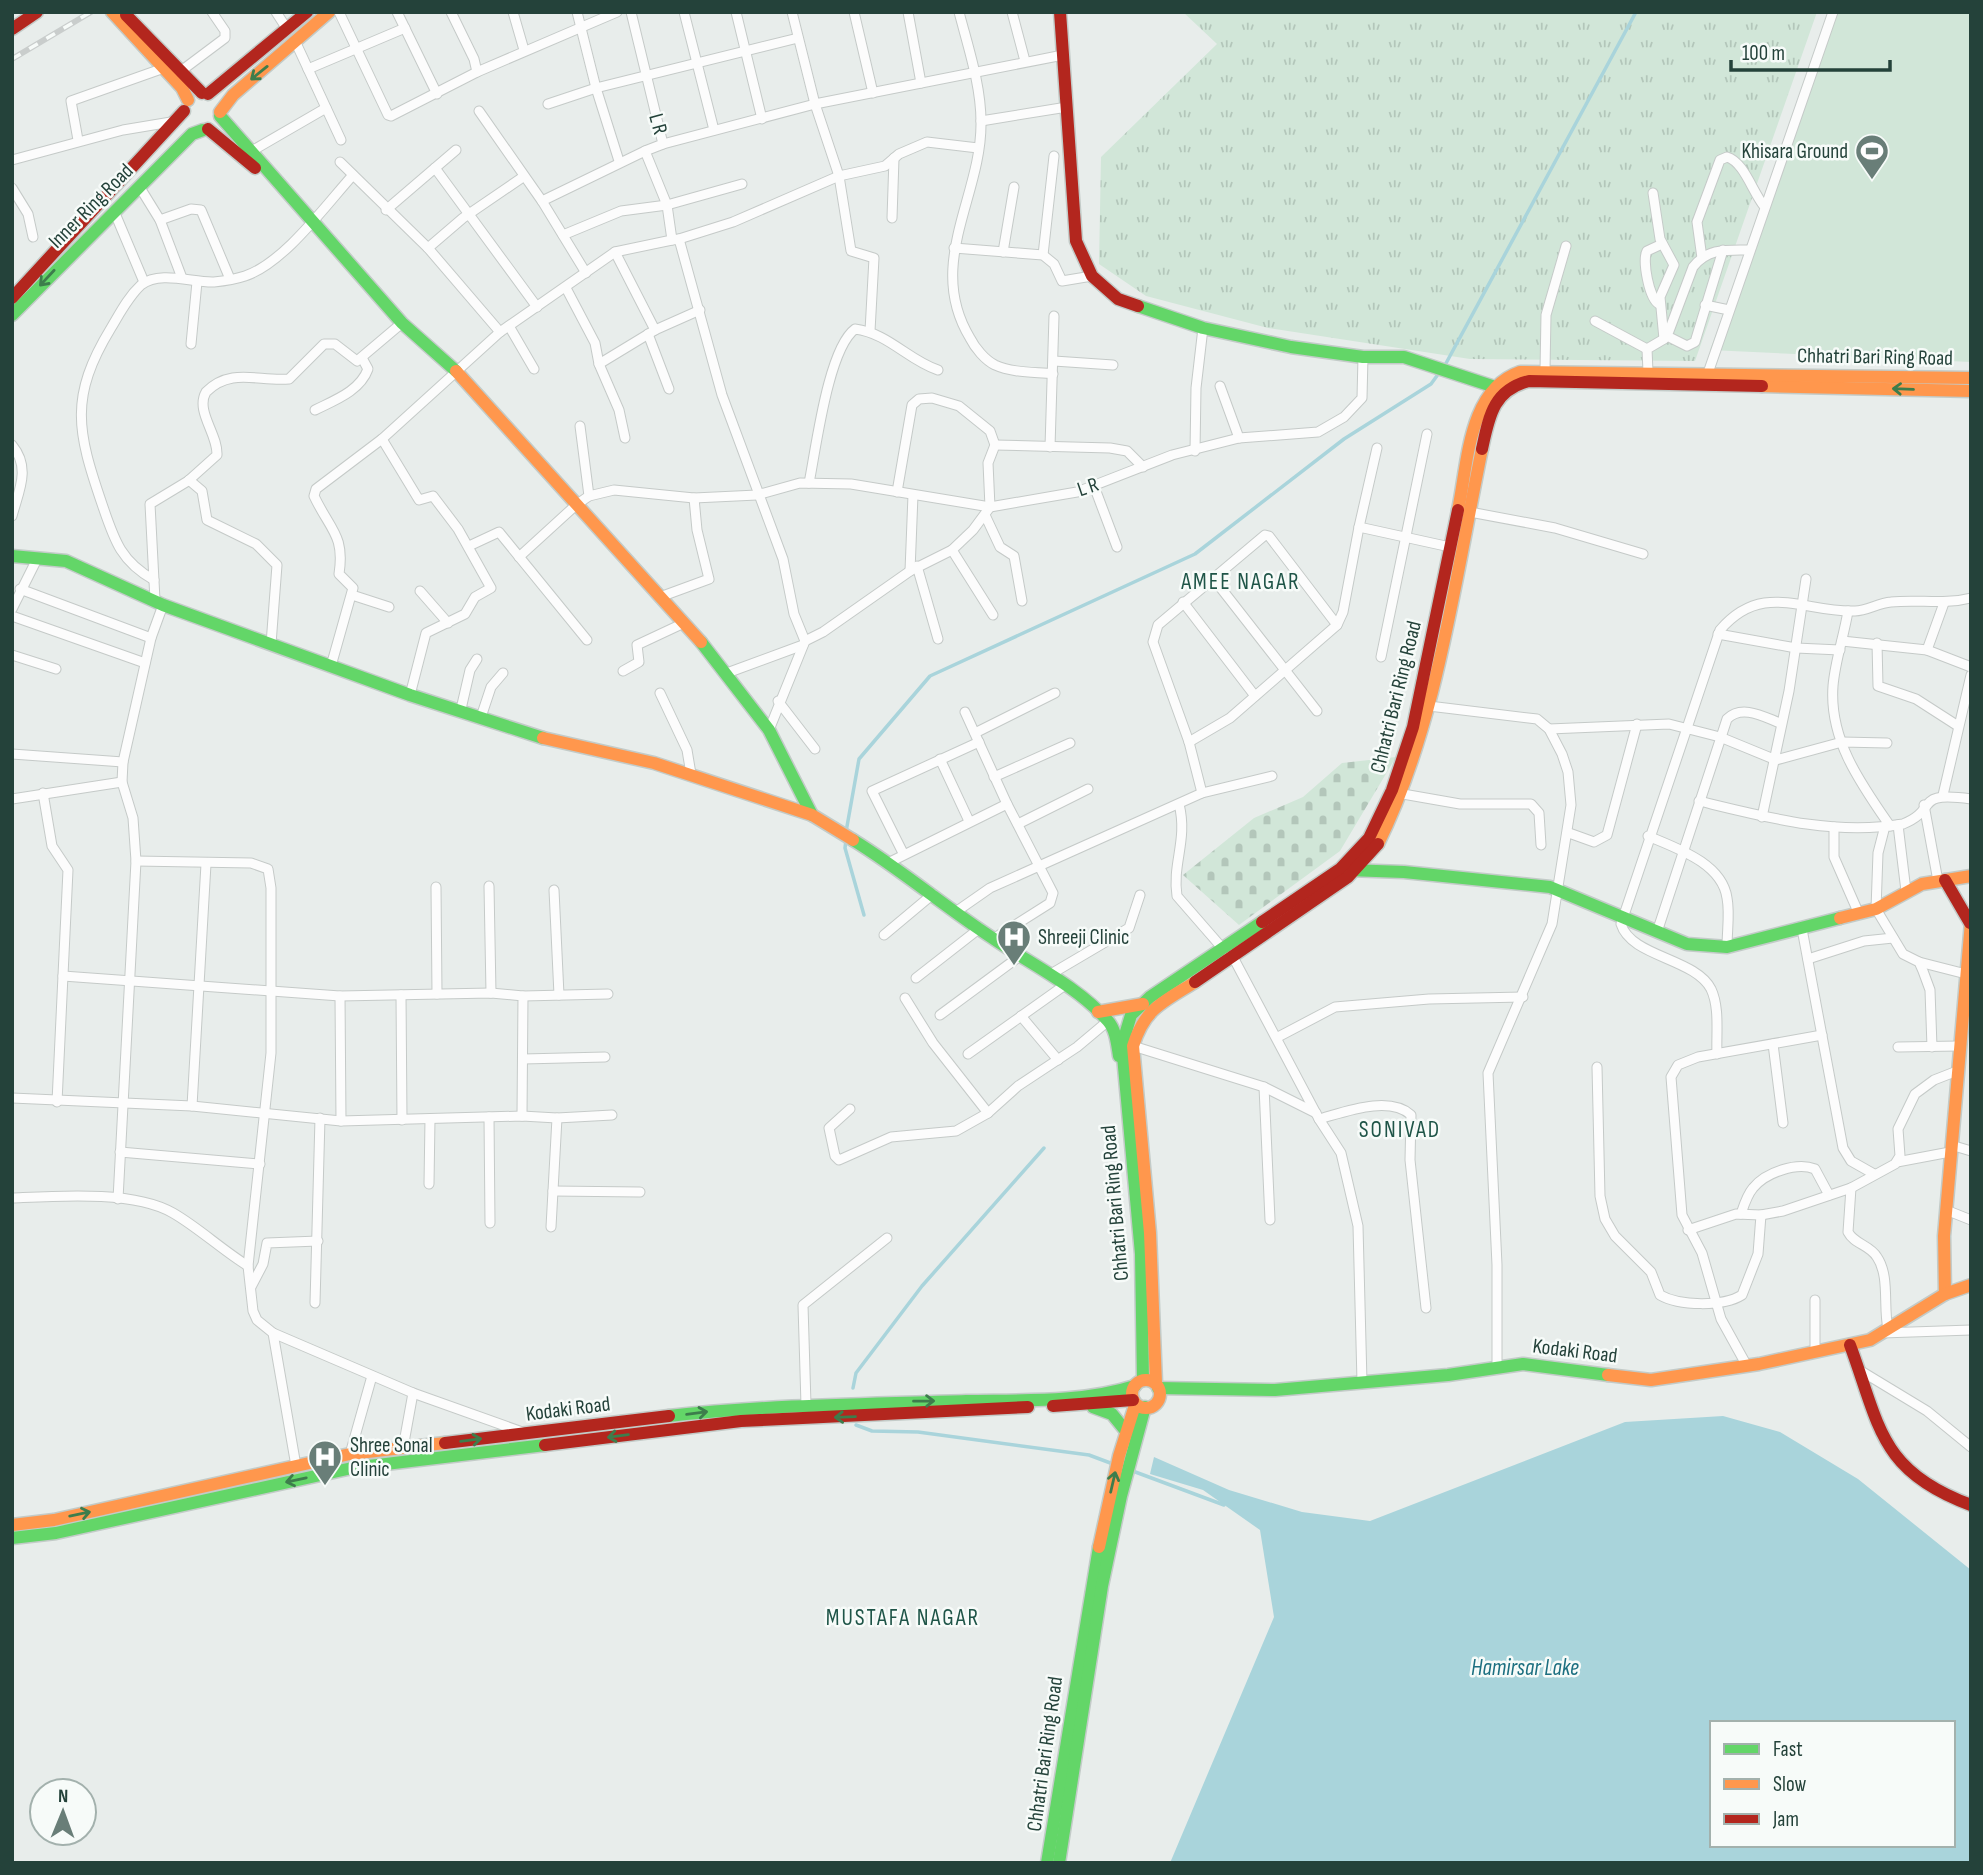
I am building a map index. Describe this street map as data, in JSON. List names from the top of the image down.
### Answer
{
  "streets": {
    "main road": ["Inner Ring Road", "Chhatri Bari Ring Road", "Kodaki Road"],
    "street": ["L R"]
  },
  "crossings": [
    ["Chhatri Bari Ring Road", "Kodaki Road"]
  ],
  "districts": ["AMEE NAGAR", "SONIVAD", "MUSTAFA NAGAR"],
  "water": ["Hamirsar Lake"],
  "places": {
    "sports": ["Khisara Ground"],
    "hospital": ["Shreeji Clinic", "Shree Sonal Clinic"]
  },
  "legend": ["Fast", "Slow", "Jam"],
  "scale_bar": "100 m",
  "north": "top"
}
